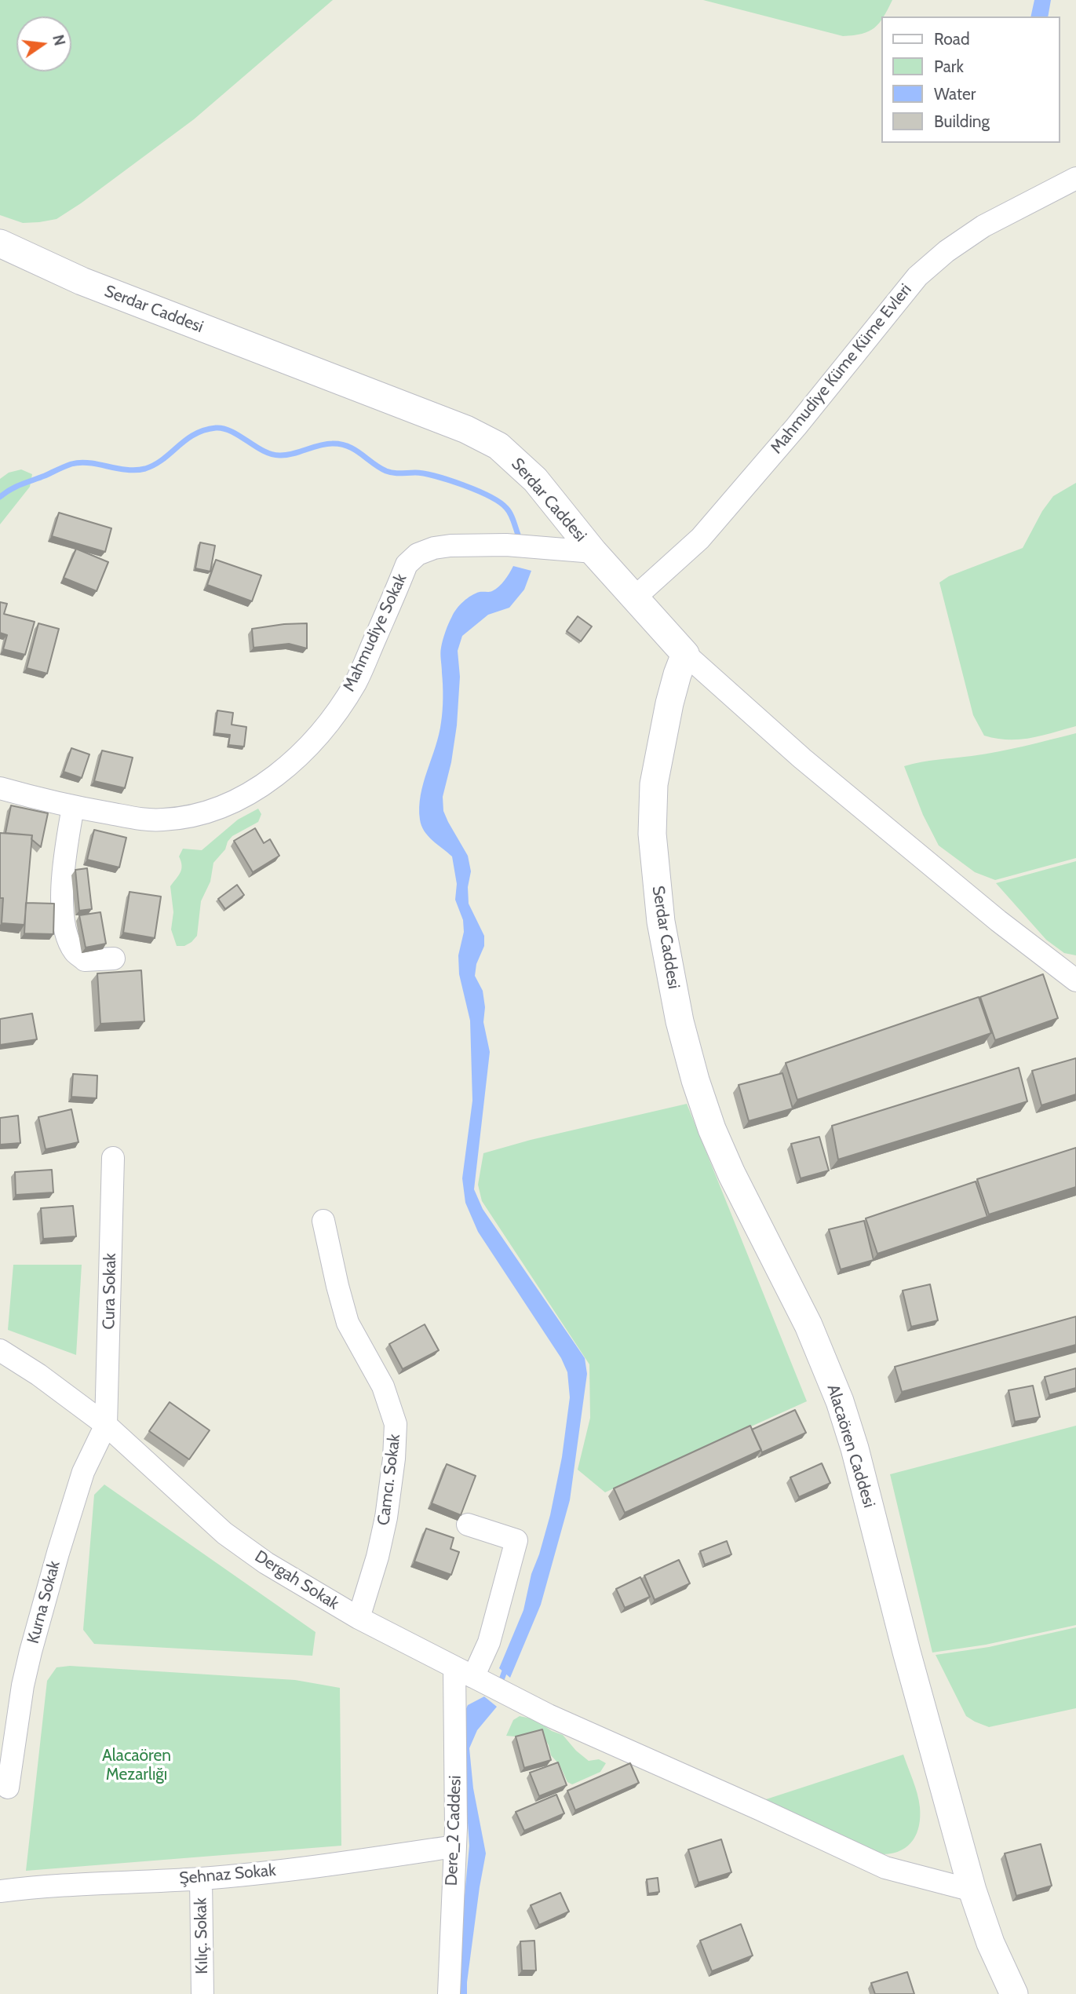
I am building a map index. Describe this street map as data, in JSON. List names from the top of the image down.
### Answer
{
  "streets": {
    "street": [
      "Serdar Caddesi",
      "Mahmudiye Küme Küme Evleri",
      "Mahmudiye Sokak",
      "Cura Sokak",
      "Alacaören Caddesi",
      "Camcı. Sokak",
      "Dergah Sokak",
      "Kurna Sokak",
      "Dere_2 Caddesi",
      "Şehnaz Sokak",
      "Kılıç. Sokak"
    ]
  },
  "crossings": [
    ["Serdar Caddesi", "Mahmudiye Küme Küme Evleri"],
    ["Serdar Caddesi", "Mahmudiye Sokak"],
    ["Serdar Caddesi", "Alacaören Caddesi"],
    ["Cura Sokak", "Dergah Sokak"],
    ["Cura Sokak", "Kurna Sokak"],
    ["Alacaören Caddesi", "Dergah Sokak"],
    ["Camcı. Sokak", "Dergah Sokak"],
    ["Dergah Sokak", "Kurna Sokak"],
    ["Dergah Sokak", "Dere_2 Caddesi"],
    ["Dere_2 Caddesi", "Şehnaz Sokak"],
    ["Şehnaz Sokak", "Kılıç. Sokak"]
  ],
  "parks": ["Alacaören Mezarlığı"],
  "legend": [
    "Road",
    "Park",
    "Water",
    "Building"
  ],
  "north": "right"
}
